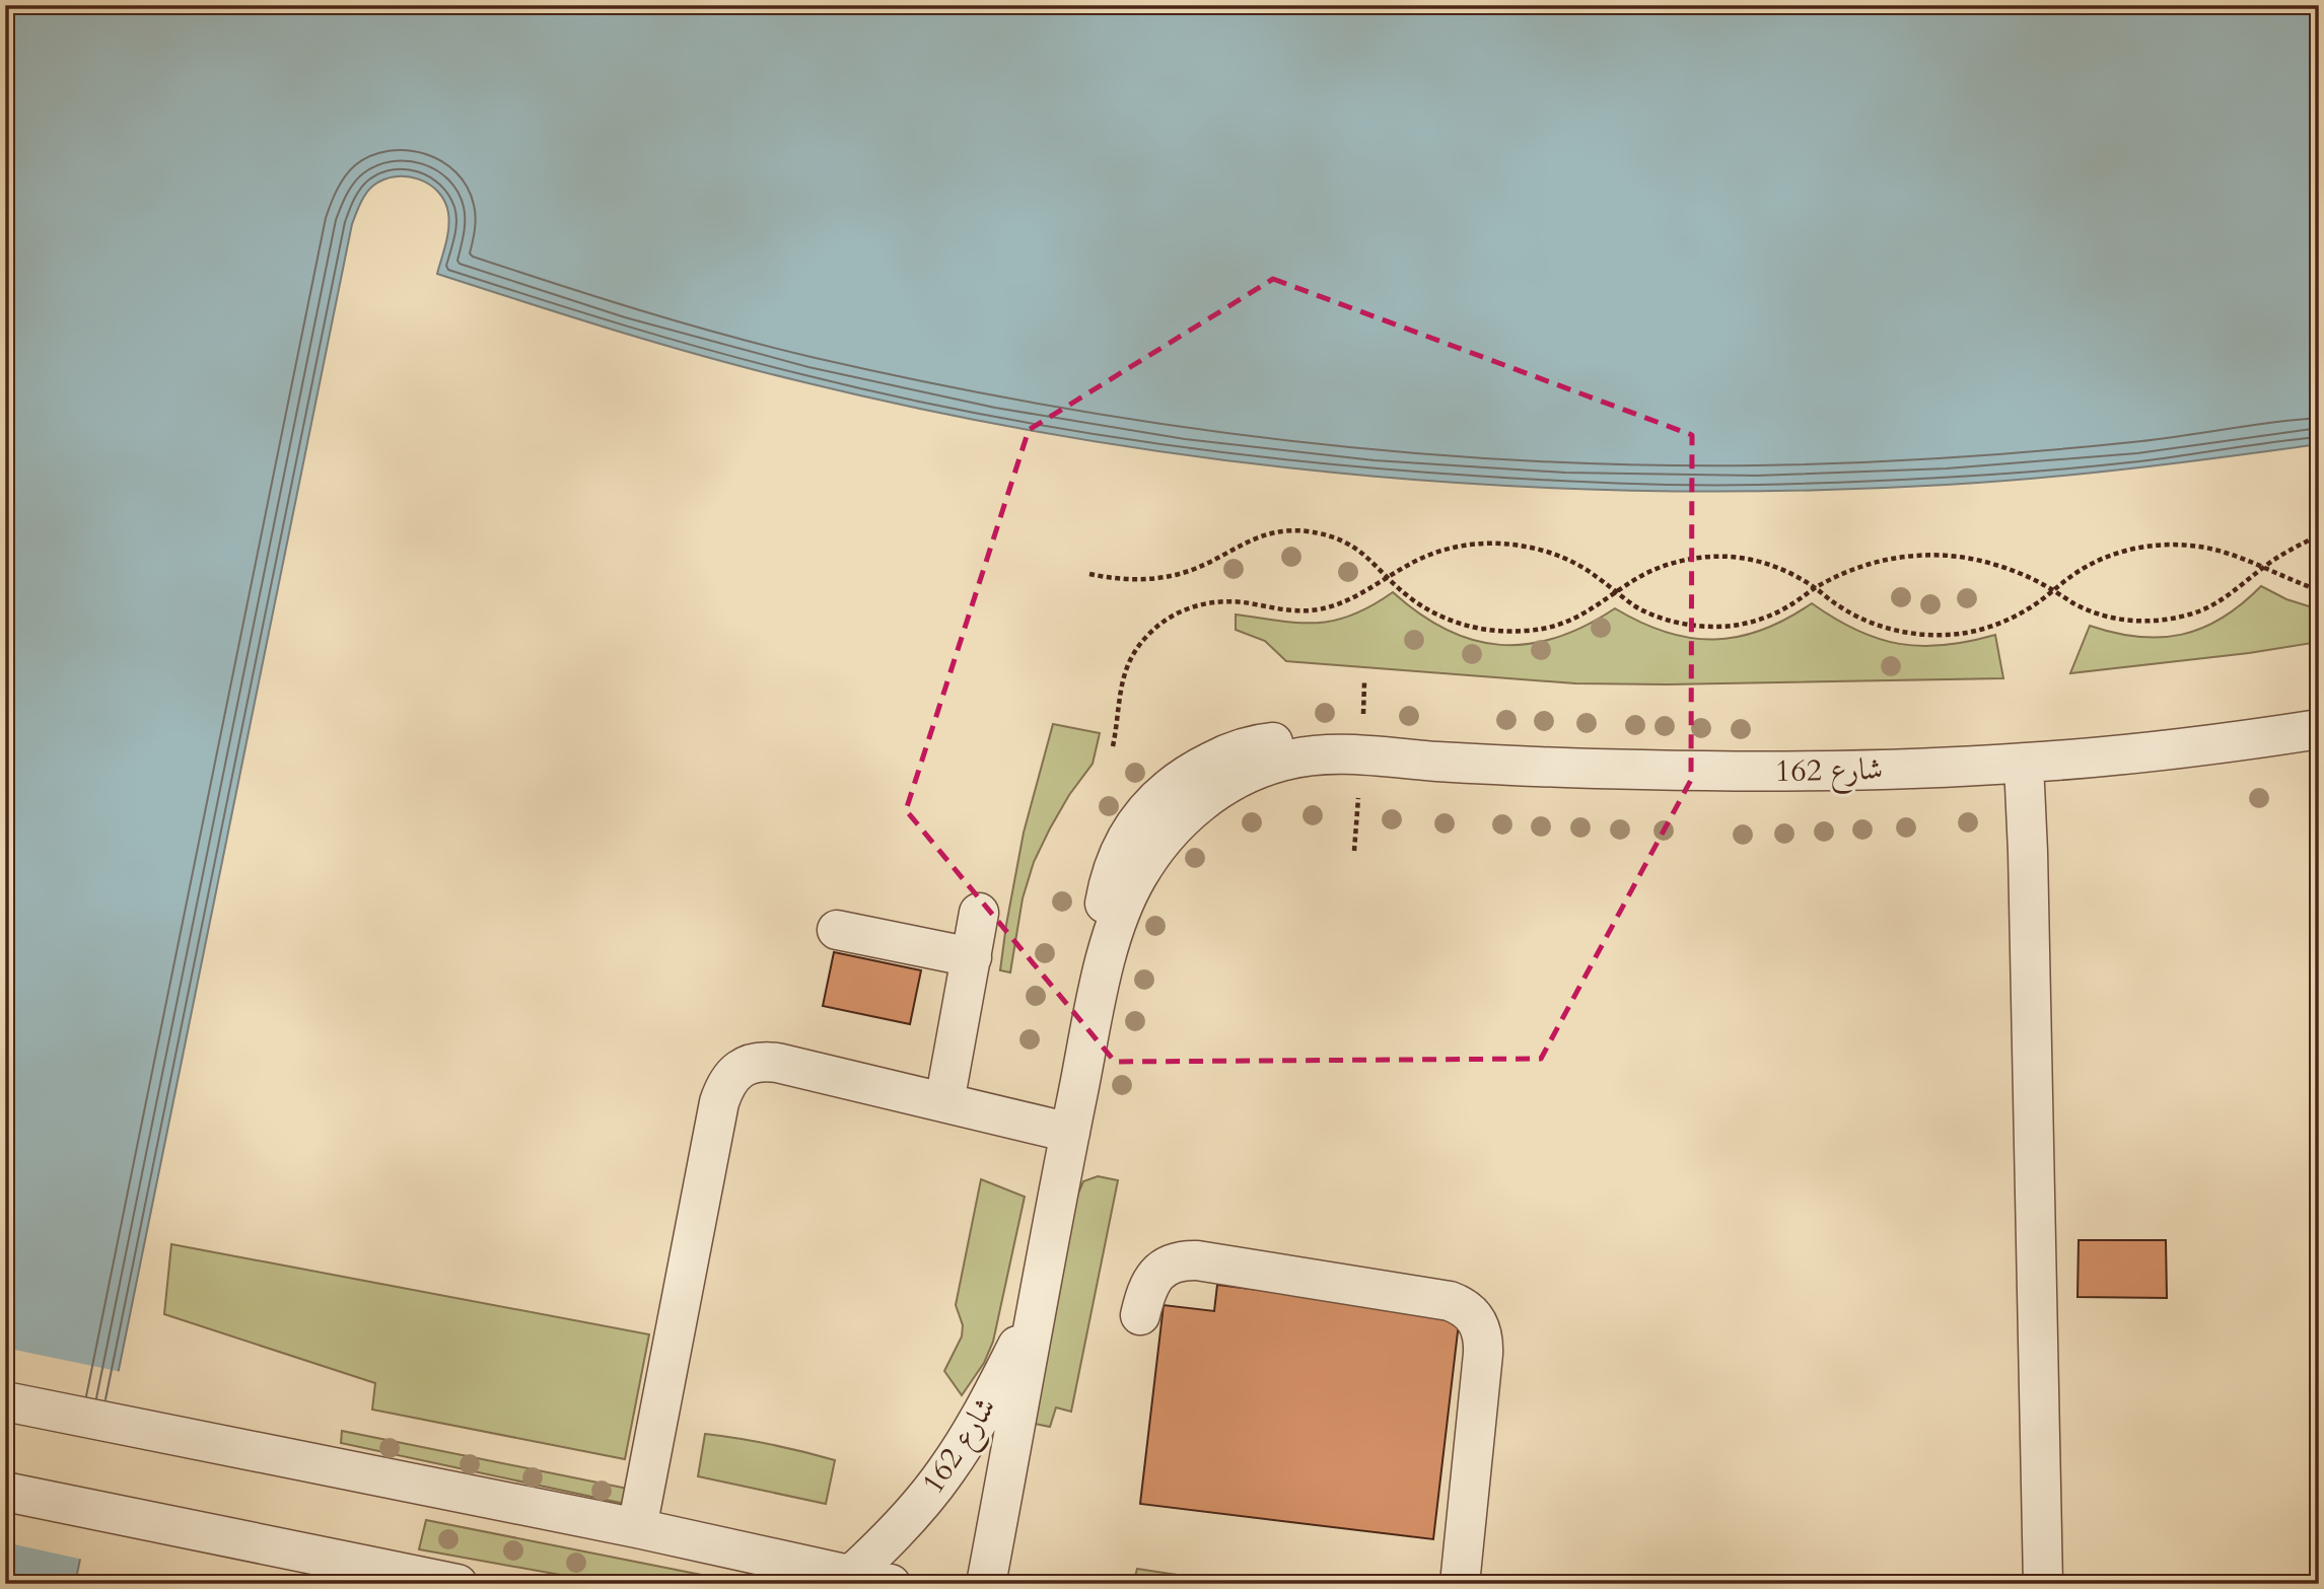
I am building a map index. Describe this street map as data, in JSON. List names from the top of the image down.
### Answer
{
  "streets": {
    "street": ["شارع 162"]
  }
}
